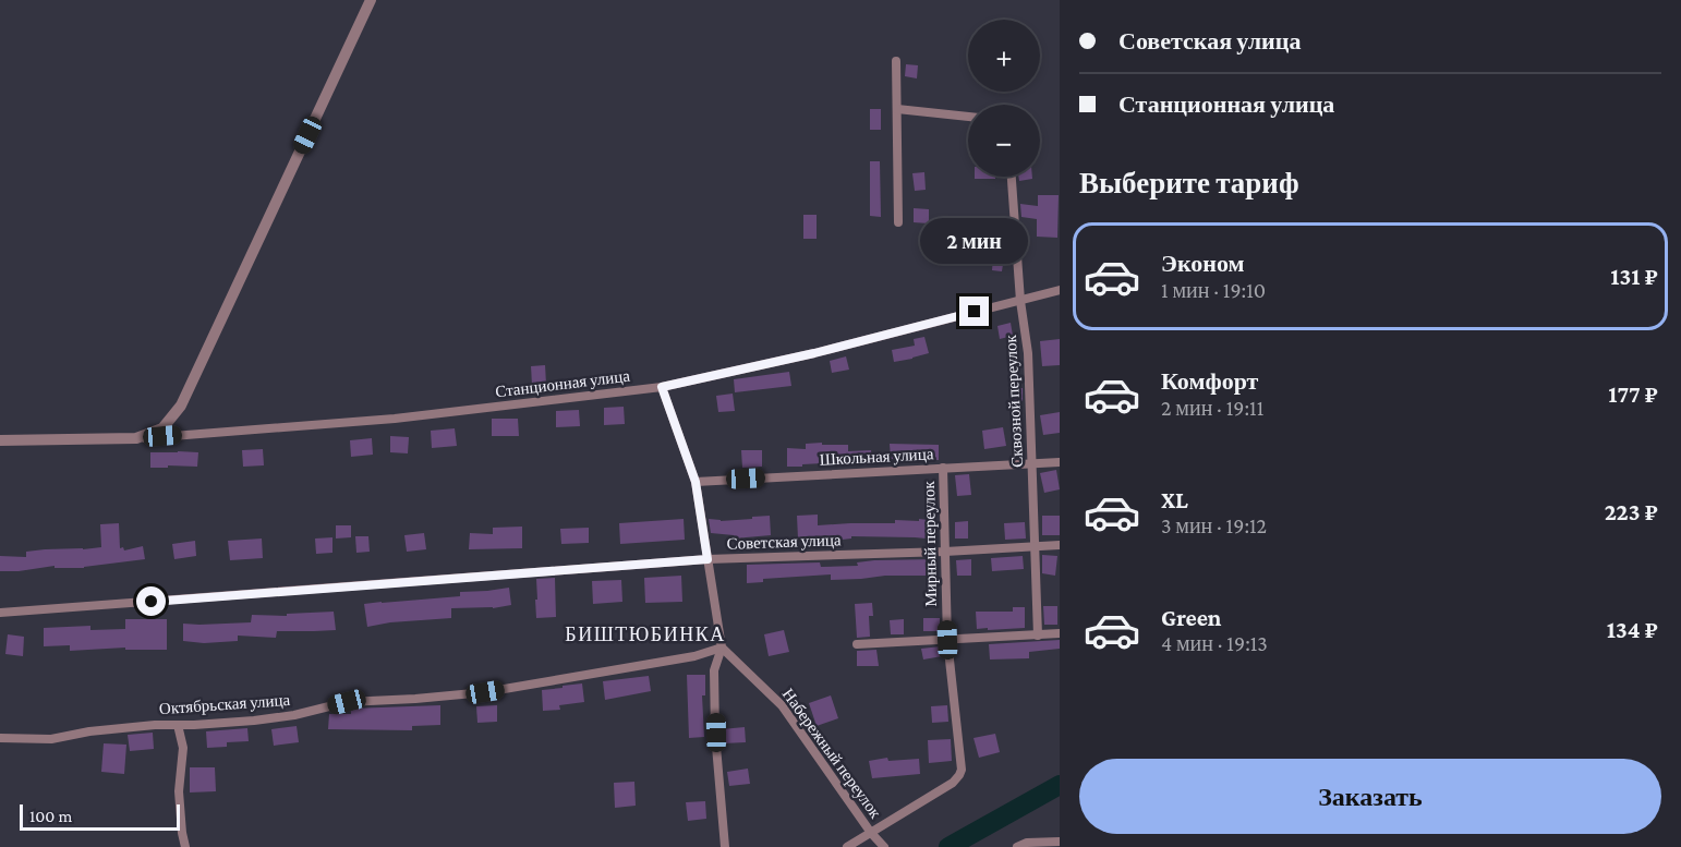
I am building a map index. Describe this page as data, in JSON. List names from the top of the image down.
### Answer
{
  "streets": {
    "street": [
      "Станционная улица",
      "Сквозной переулок",
      "Школьная улица",
      "Советская улица",
      "Мирный переулок",
      "Октябрьская улица",
      "Набережный переулок"
    ]
  },
  "crossings": [
    ["Станционная улица", "Сквозной переулок"],
    ["Сквозной переулок", "Школьная улица"],
    ["Сквозной переулок", "Советская улица"],
    ["Школьная улица", "Мирный переулок"],
    ["Советская улица", "Мирный переулок"],
    ["Мирный переулок", "Набережный переулок"],
    ["Октябрьская улица", "Набережный переулок"]
  ],
  "districts": ["БИШТЮБИНКА"],
  "scale_bar": "100 m",
  "page": {
    "banner": ["Советская улица", "Станционная улица"],
    "map_buttons": ["+", "−"],
    "heading": "Выберите тариф",
    "bubble": "2 мин",
    "list": [
      {
        "name": "Эконом",
        "note": "1 мин · 19:10",
        "value": "131 ₽"
      },
      {
        "name": "Комфорт",
        "note": "2 мин · 19:11",
        "value": "177 ₽"
      },
      {
        "name": "XL",
        "note": "3 мин · 19:12",
        "value": "223 ₽"
      },
      {
        "name": "Green",
        "note": "4 мин · 19:13",
        "value": "134 ₽"
      }
    ],
    "buttons": "Заказать",
    "scale": "100 m"
  }
}
